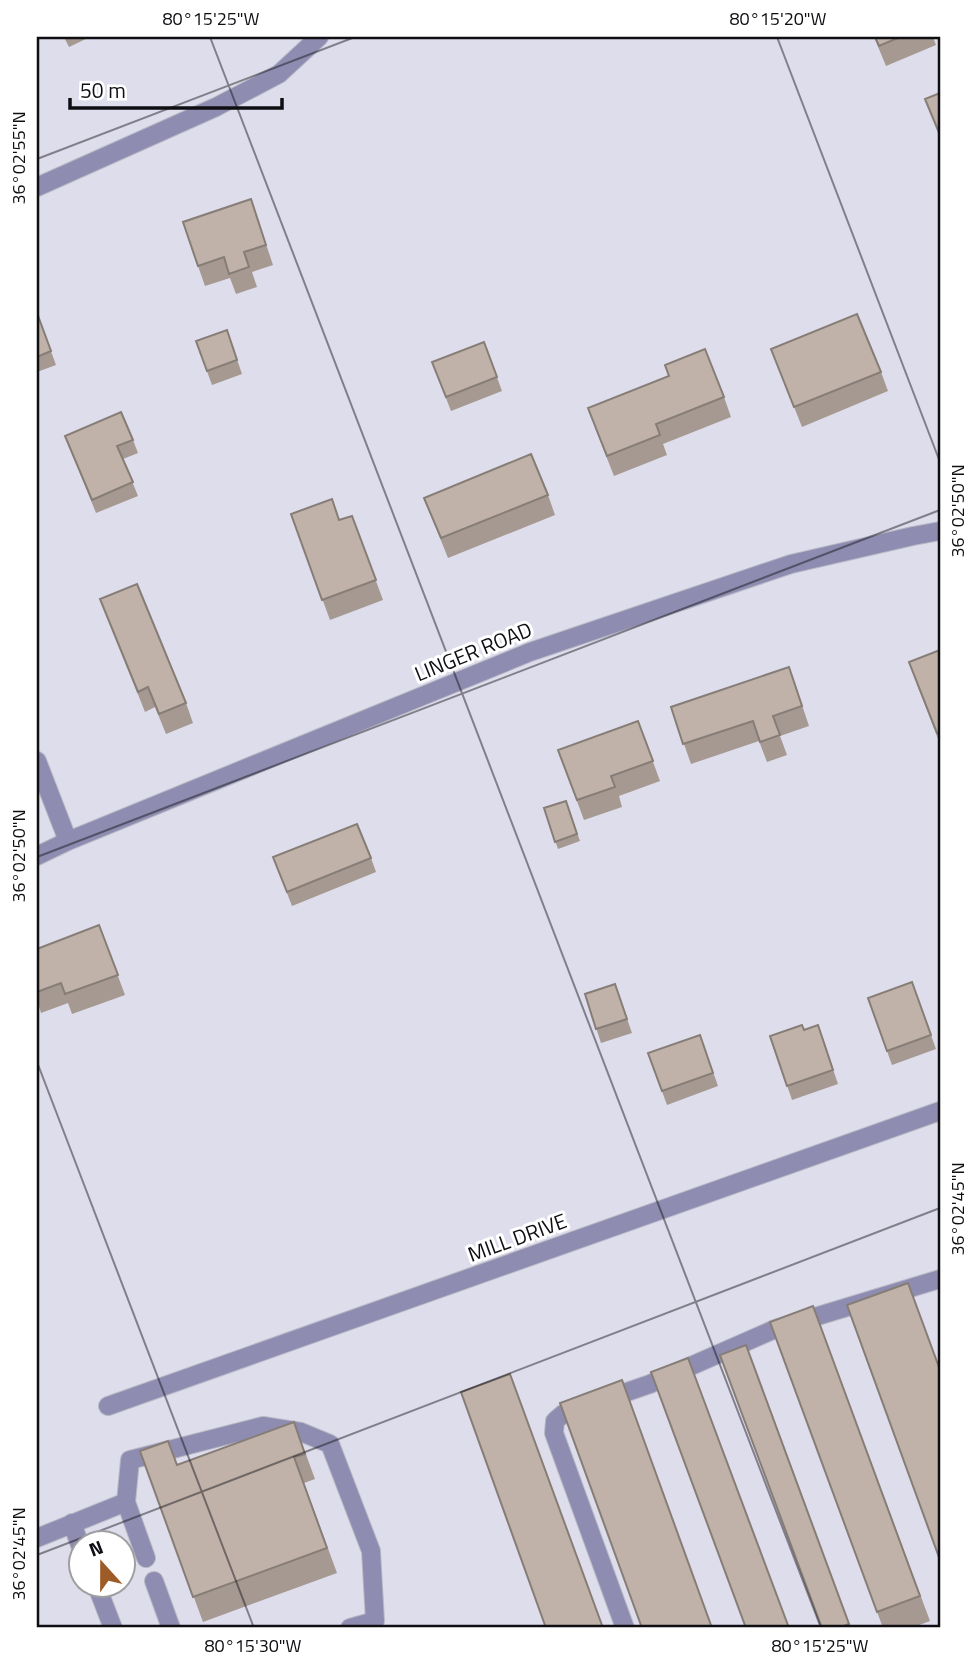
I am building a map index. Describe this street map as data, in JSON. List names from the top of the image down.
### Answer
{
  "streets": {
    "street": ["LINGER ROAD", "MILL DRIVE"]
  },
  "scale_bar": "50 m",
  "north": "top",
  "coordinates": [
    "80°15'25\"W",
    "80°15'20\"W",
    "36°02'55\"N",
    "36°02'50\"N",
    "36°02'45\"N",
    "80°15'30\"W"
  ]
}
